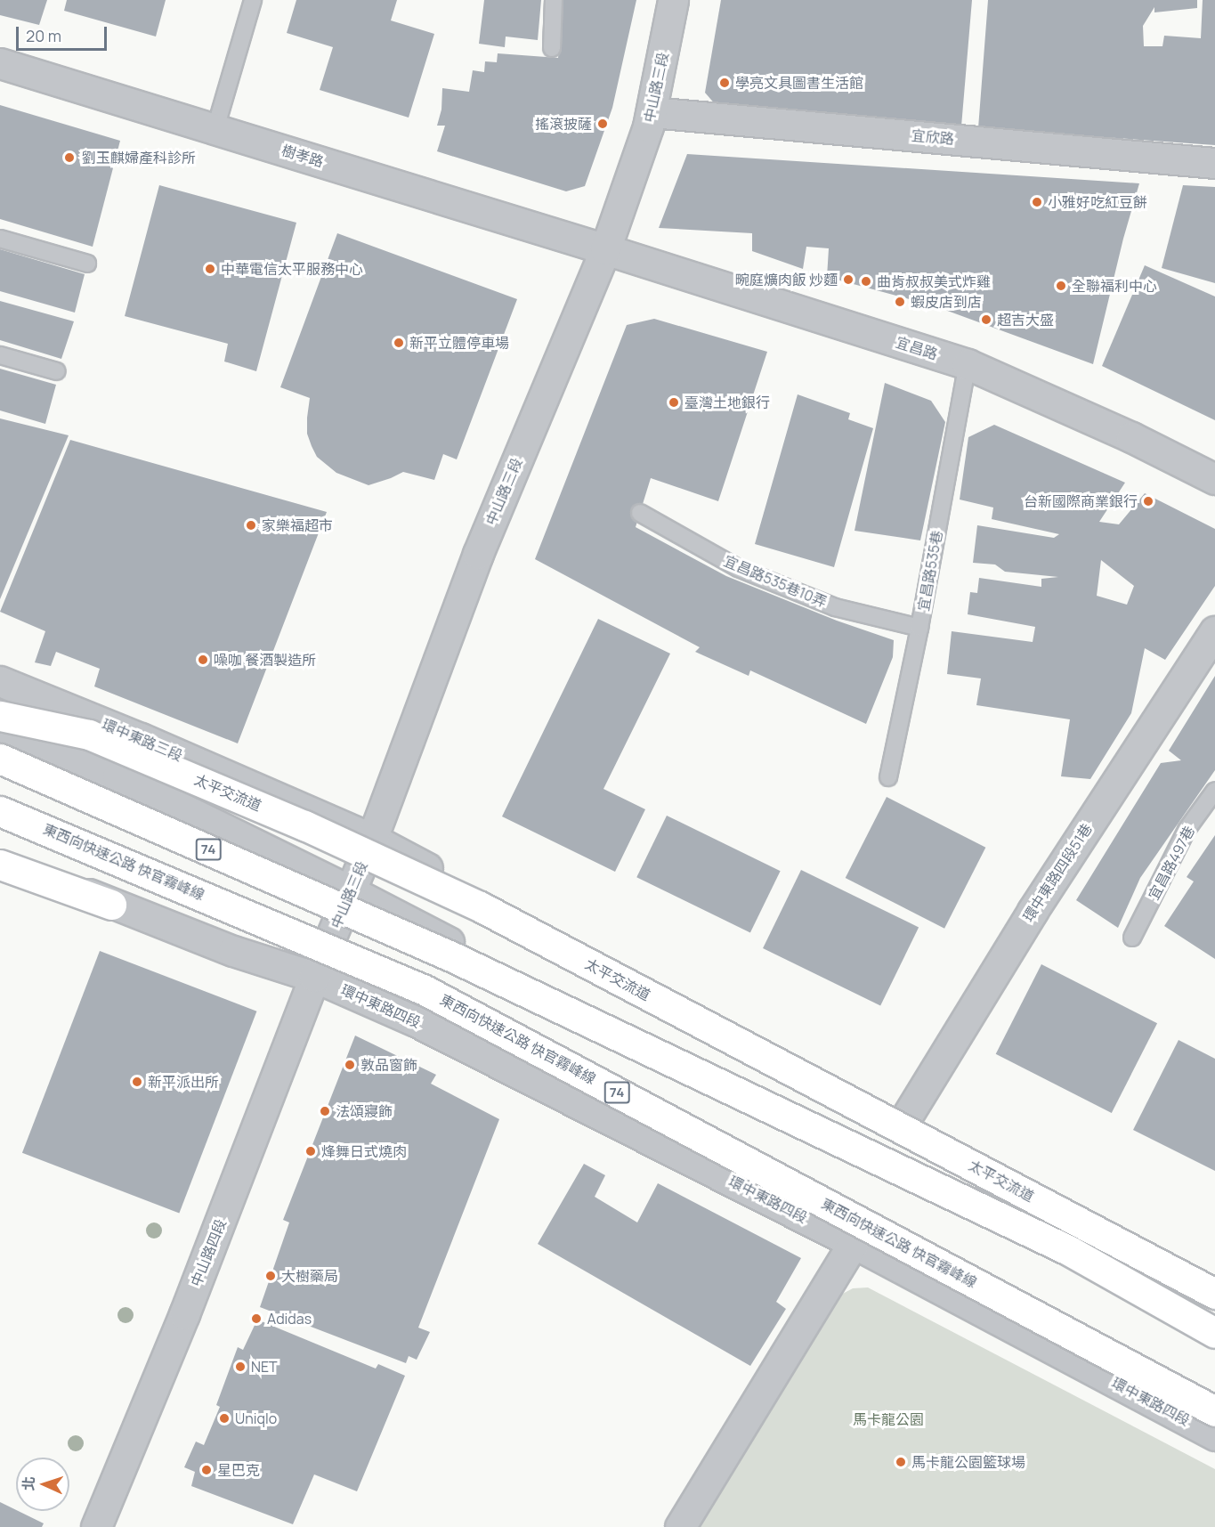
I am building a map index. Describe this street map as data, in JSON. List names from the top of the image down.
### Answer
{
  "streets": {
    "highway": ["太平交流道", "74", "東西向快速公路 快官霧峰線"],
    "street": [
      "中山路三段",
      "宜欣路",
      "樹孝路",
      "宜昌路",
      "環中東路三段",
      "環中東路四段51巷",
      "環中東路四段",
      "中山路四段"
    ],
    "lane": ["宜昌路535巷", "宜昌路535巷10弄", "宜昌路497巷"]
  },
  "crossings": [
    ["中山路三段", "宜欣路"],
    ["中山路三段", "樹孝路"],
    ["中山路三段", "宜昌路"],
    ["中山路三段", "環中東路三段"],
    ["中山路三段", "東西向快速公路 快官霧峰線"],
    ["中山路三段", "環中東路四段"],
    ["中山路三段", "中山路四段"],
    ["樹孝路", "宜昌路"],
    ["宜昌路", "宜昌路535巷"],
    ["宜昌路535巷", "宜昌路535巷10弄"],
    ["環中東路四段", "中山路四段"]
  ],
  "parks": ["馬卡龍公園"],
  "places": [
    "學亮文具圖書生活館",
    "搖滾披薩",
    "劉玉麒婦產科診所",
    "小雅好吃紅豆餅",
    "中華電信太平服務中心",
    "畹庭爌肉飯 炒麵",
    "曲肯叔叔美式炸雞",
    "全聯福利中心",
    "蝦皮店到店",
    "超吉大盛",
    "新平立體停車場",
    "臺灣土地銀行",
    "台新國際商業銀行",
    "家樂福超市",
    "噪咖 餐酒製造所",
    "敦品窗飾",
    "新平派出所",
    "法頌寢飾",
    "烽舞日式燒肉",
    "大樹藥局",
    "Adidas",
    "NET",
    "Uniqlo",
    "馬卡龍公園籃球場",
    "星巴克"
  ],
  "scale_bar": "20 m",
  "north": "left"
}
